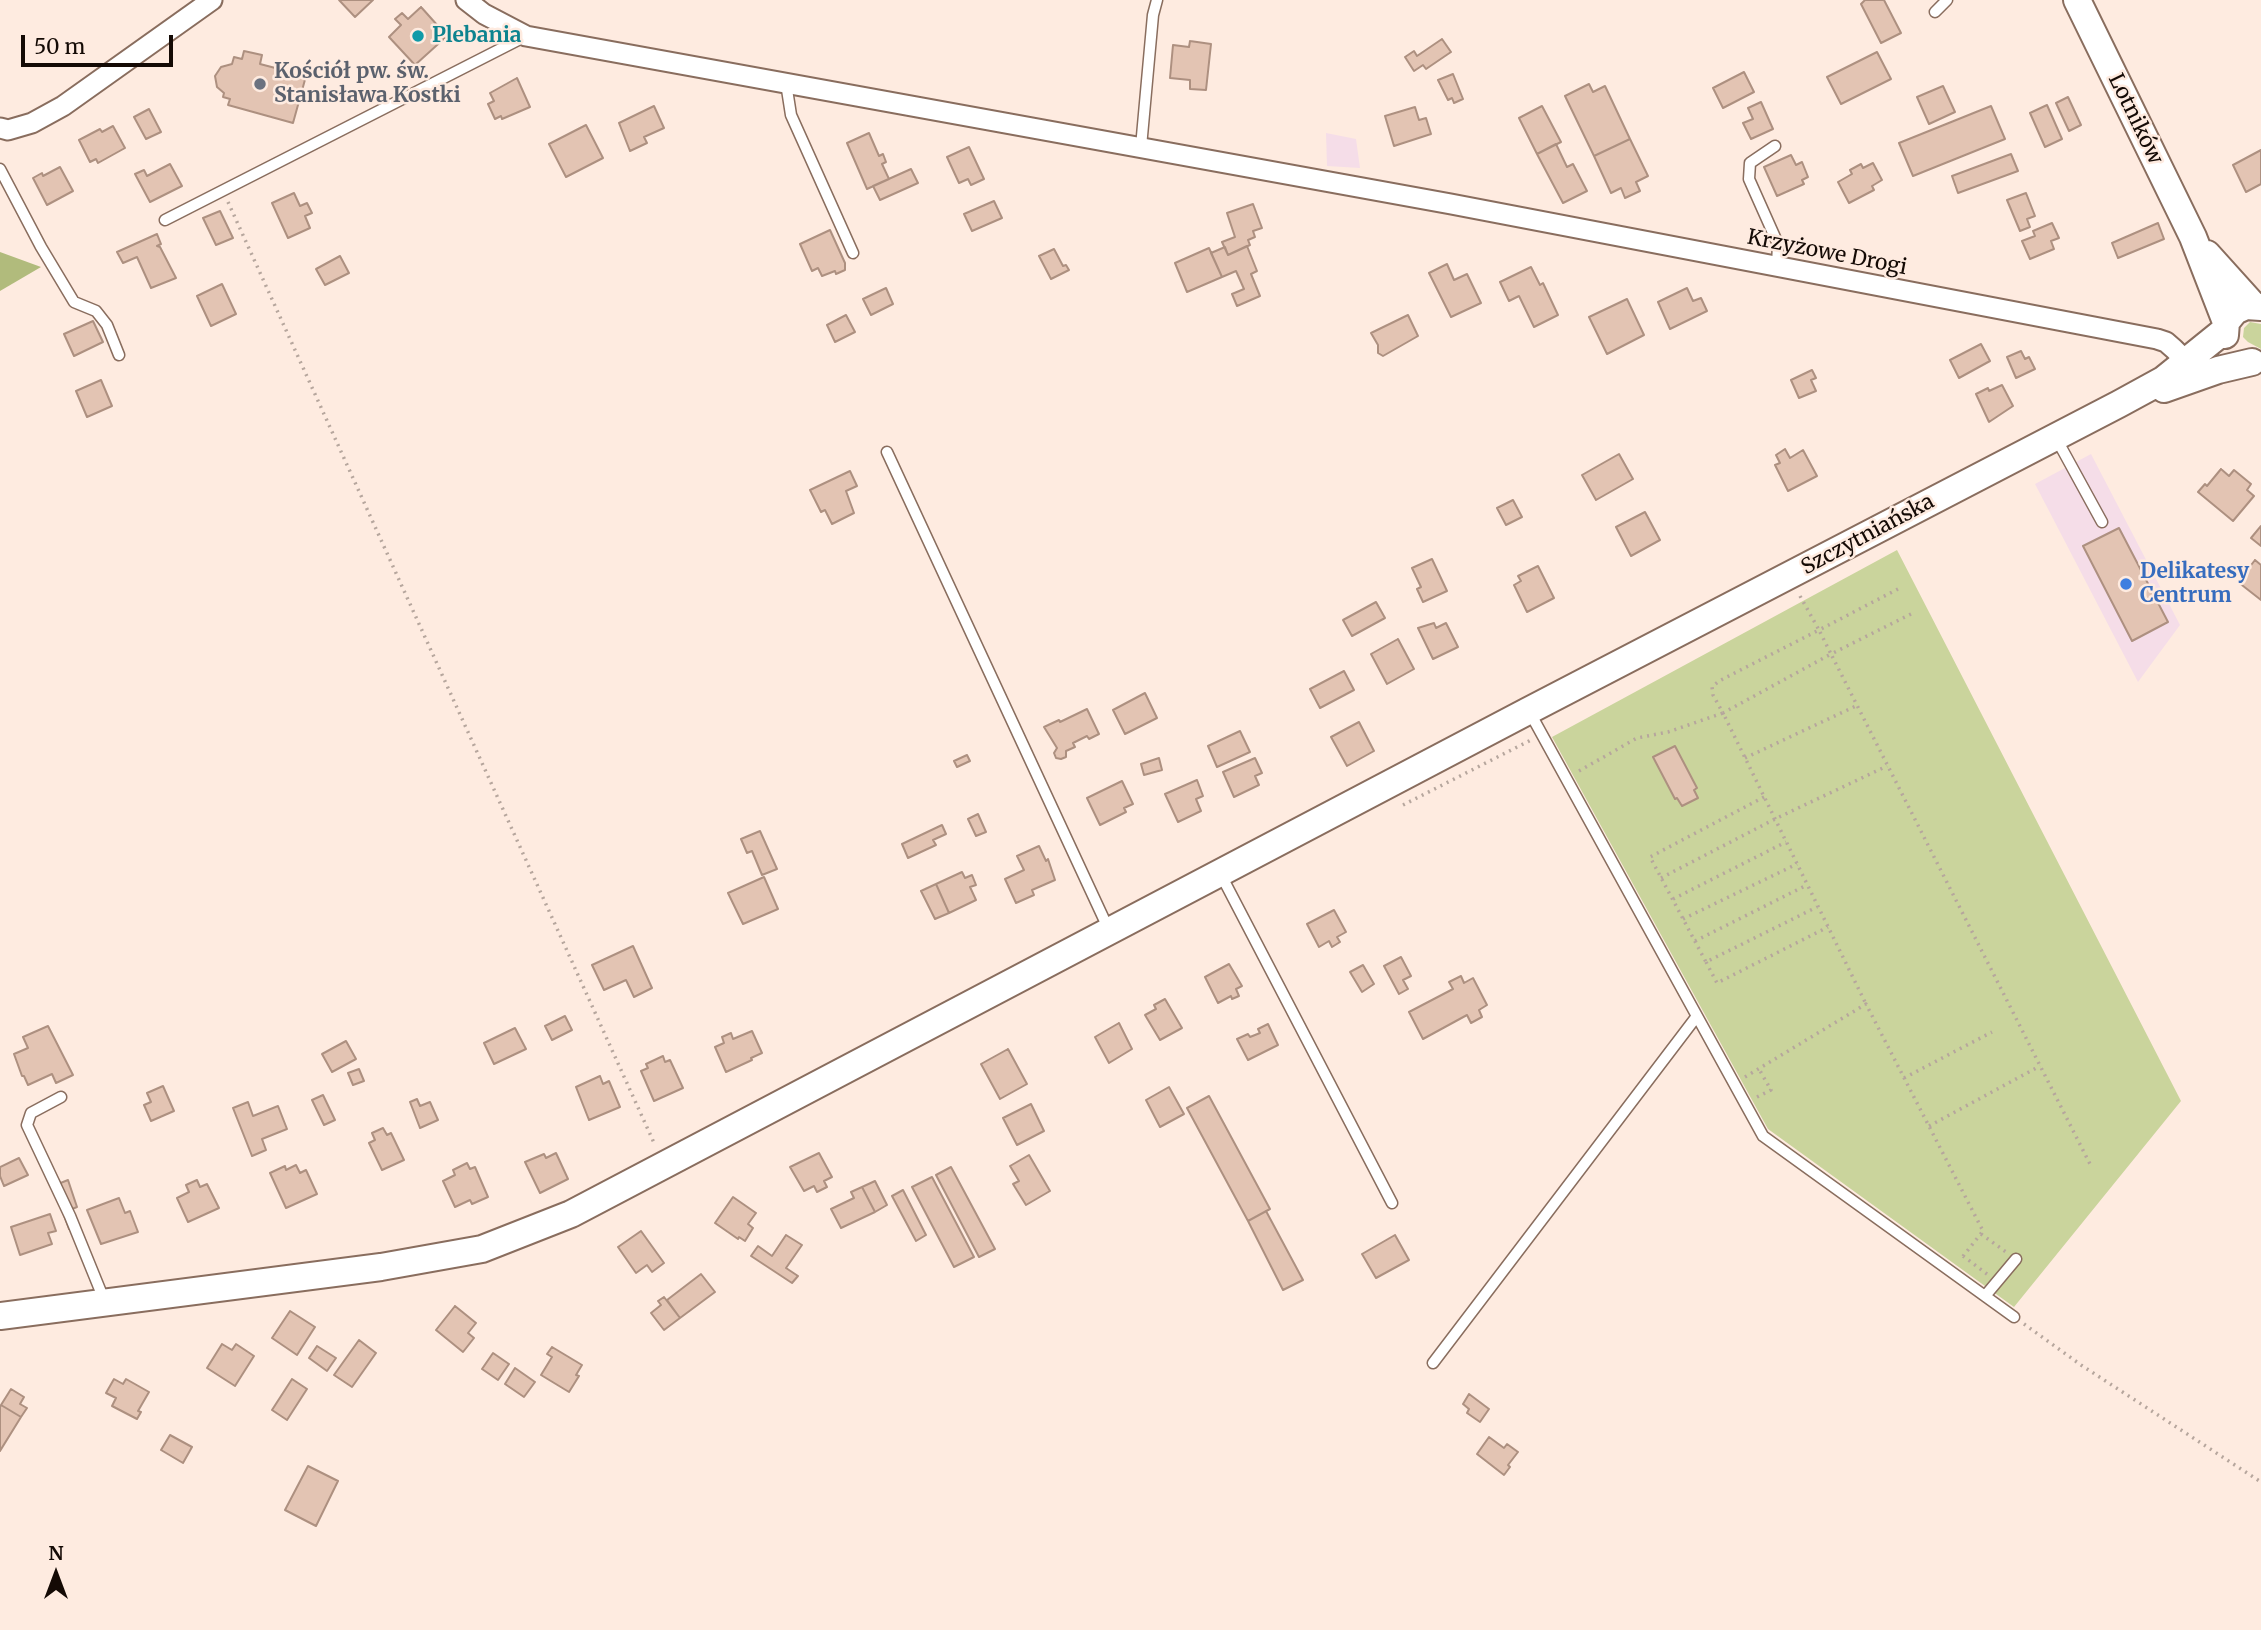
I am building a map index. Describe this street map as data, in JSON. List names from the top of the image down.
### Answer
{
  "streets": {
    "street": ["Lotników", "Krzyżowe Drogi", "Szczytniańska"]
  },
  "crossings": [
    ["Lotników", "Szczytniańska"],
    ["Krzyżowe Drogi", "Szczytniańska"]
  ],
  "places": ["Plebania", "Kościół pw. św. Stanisława Kostki", "Delikatesy Centrum"],
  "scale_bar": "50 m",
  "north": "top"
}
